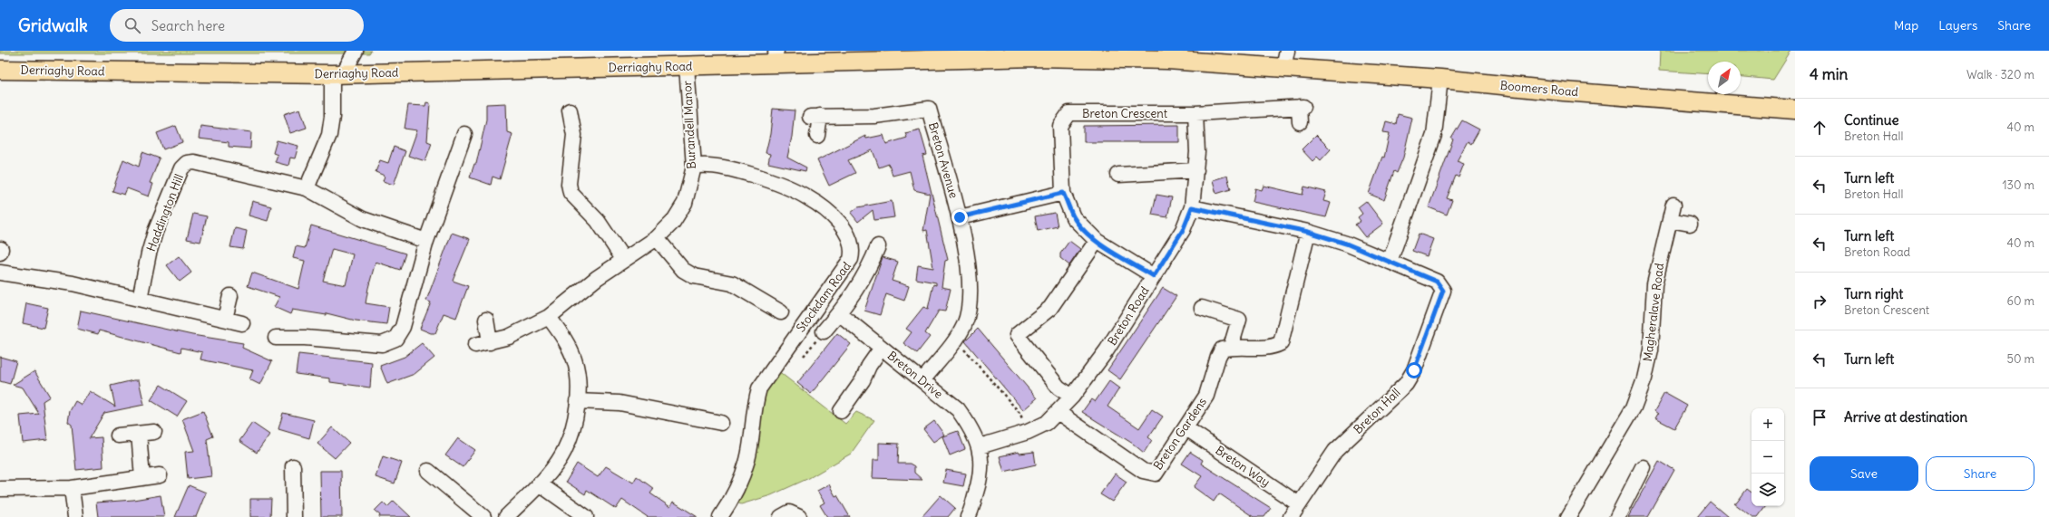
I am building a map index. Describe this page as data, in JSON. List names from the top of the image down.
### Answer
{
  "streets": {
    "main road": ["Derriaghy Road", "Boomers Road"],
    "street": [
      "Breton Crescent",
      "Burandell Manor",
      "Breton Avenue",
      "Haddington Hill",
      "Stockdam Road",
      "Magheralave Road",
      "Breton Road",
      "Breton Drive",
      "Breton Hall",
      "Breton Gardens",
      "Breton Way"
    ]
  },
  "crossings": [
    ["Derriaghy Road", "Boomers Road"],
    ["Derriaghy Road", "Burandell Manor"],
    ["Breton Crescent", "Breton Road"],
    ["Burandell Manor", "Stockdam Road"],
    ["Breton Avenue", "Breton Drive"],
    ["Breton Road", "Breton Drive"],
    ["Breton Road", "Breton Hall"],
    ["Breton Road", "Breton Gardens"],
    ["Breton Hall", "Breton Way"],
    ["Breton Gardens", "Breton Way"]
  ],
  "north": "top right",
  "page": {
    "header": "Gridwalk",
    "search": "Search here",
    "nav": ["Map", "Layers", "Share"],
    "heading": ["4 min", "Walk · 320 m"],
    "list": [
      ["Continue", "Breton Hall", "40 m"],
      ["Turn left", "Breton Hall", "130 m"],
      ["Turn left", "Breton Road", "40 m"],
      ["Turn right", "Breton Crescent", "60 m"],
      ["Turn left", "50 m"],
      "Arrive at destination"
    ],
    "map_buttons": ["+", "−"],
    "buttons": ["Save", "Share"]
  }
}
